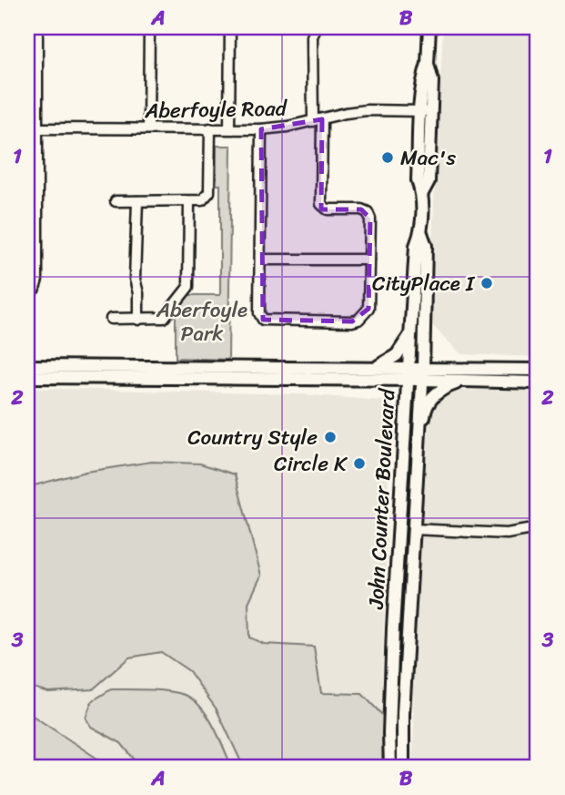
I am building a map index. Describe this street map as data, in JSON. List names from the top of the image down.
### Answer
{
  "streets": {
    "main road": ["John Counter Boulevard"],
    "street": ["Aberfoyle Road"]
  },
  "crossings": [
    ["Aberfoyle Road", "John Counter Boulevard"]
  ],
  "parks": ["Aberfoyle Park"],
  "places": [
    "Mac's",
    "CityPlace I",
    "Country Style",
    "Circle K"
  ],
  "grid": {
    "columns": ["A", "B"],
    "rows": ["1", "2", "3"]
  }
}
